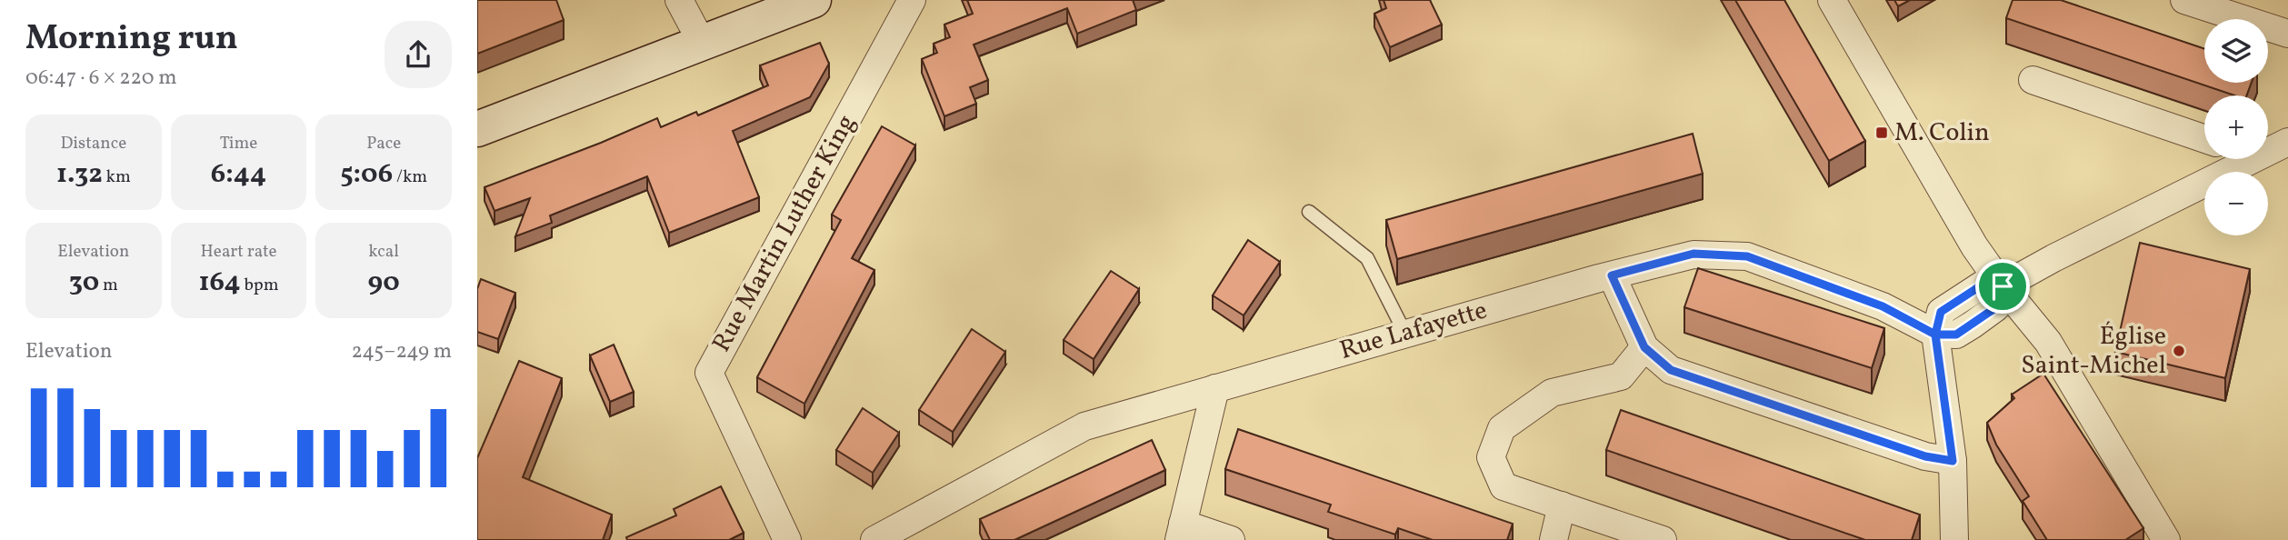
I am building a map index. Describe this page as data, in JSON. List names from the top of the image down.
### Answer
{
  "streets": {
    "street": ["Rue Martin Luther King", "Rue Lafayette"]
  },
  "places": {
    "transit": ["M. Colin"],
    "other": ["Église Saint-Michel"]
  },
  "page": {
    "heading": ["Morning run", "06:47 · 6 × 220 m"],
    "map_buttons": ["+", "−"],
    "stats": [
      ["Distance", "1.32 km"],
      ["Time", "6:44"],
      ["Pace", "5:06 /km"],
      ["Elevation", "30 m"],
      ["Heart rate", "164 bpm"],
      ["kcal", "90"]
    ],
    "chart": ["Elevation", "245–249 m"]
  }
}
